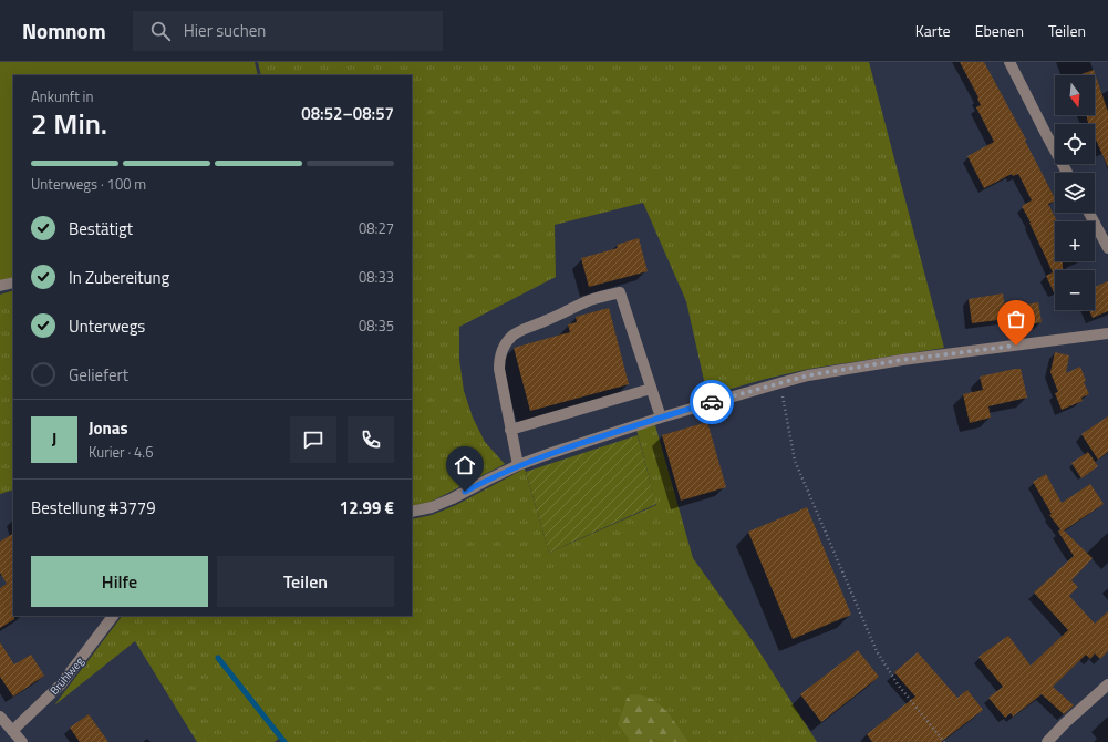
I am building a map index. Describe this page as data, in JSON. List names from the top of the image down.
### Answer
{
  "streets": {
    "street": ["Brühlweg"]
  },
  "north": "bottom",
  "page": {
    "header": "Nomnom",
    "search": "Hier suchen",
    "nav": ["Karte", "Ebenen", "Teilen"],
    "map_buttons": ["+", "−"],
    "heading": ["2 Min.", "Ankunft in", "08:52–08:57"],
    "panel": [
      "Jonas",
      "Kurier · 4.6",
      "Bestellung #3779",
      "12.99 €"
    ],
    "bar": "Unterwegs · 100 m",
    "list": [
      ["Bestätigt", "08:27"],
      ["In Zubereitung", "08:33"],
      ["Unterwegs", "08:35"],
      "Geliefert"
    ],
    "round": "J",
    "buttons": ["Hilfe", "Teilen"]
  }
}
